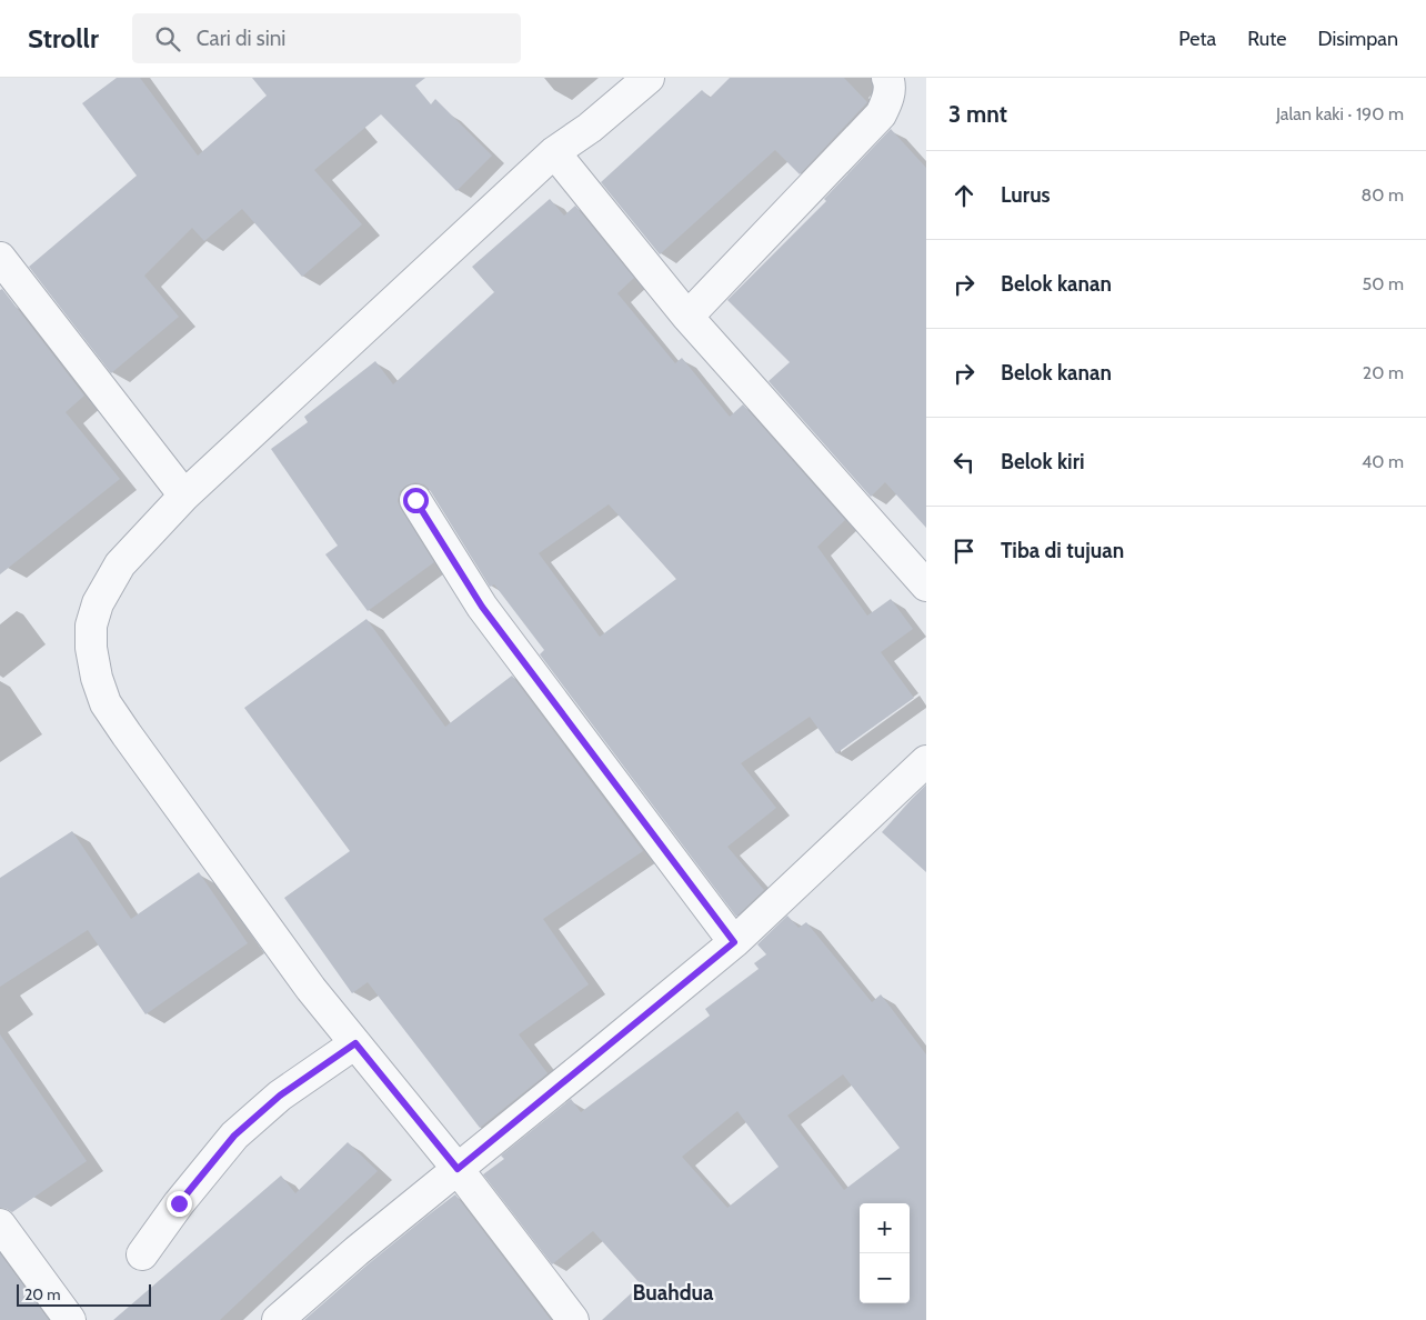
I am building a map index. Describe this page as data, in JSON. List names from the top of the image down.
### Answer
{
  "districts": ["Buahdua"],
  "scale_bar": "20 m",
  "page": {
    "header": "Strollr",
    "search": "Cari di sini",
    "nav": ["Peta", "Rute", "Disimpan"],
    "heading": ["3 mnt", "Jalan kaki · 190 m"],
    "list": [
      ["Lurus", "80 m"],
      ["Belok kanan", "50 m"],
      ["Belok kanan", "20 m"],
      ["Belok kiri", "40 m"],
      "Tiba di tujuan"
    ],
    "map_buttons": ["+", "−"],
    "scale": "20 m"
  }
}
